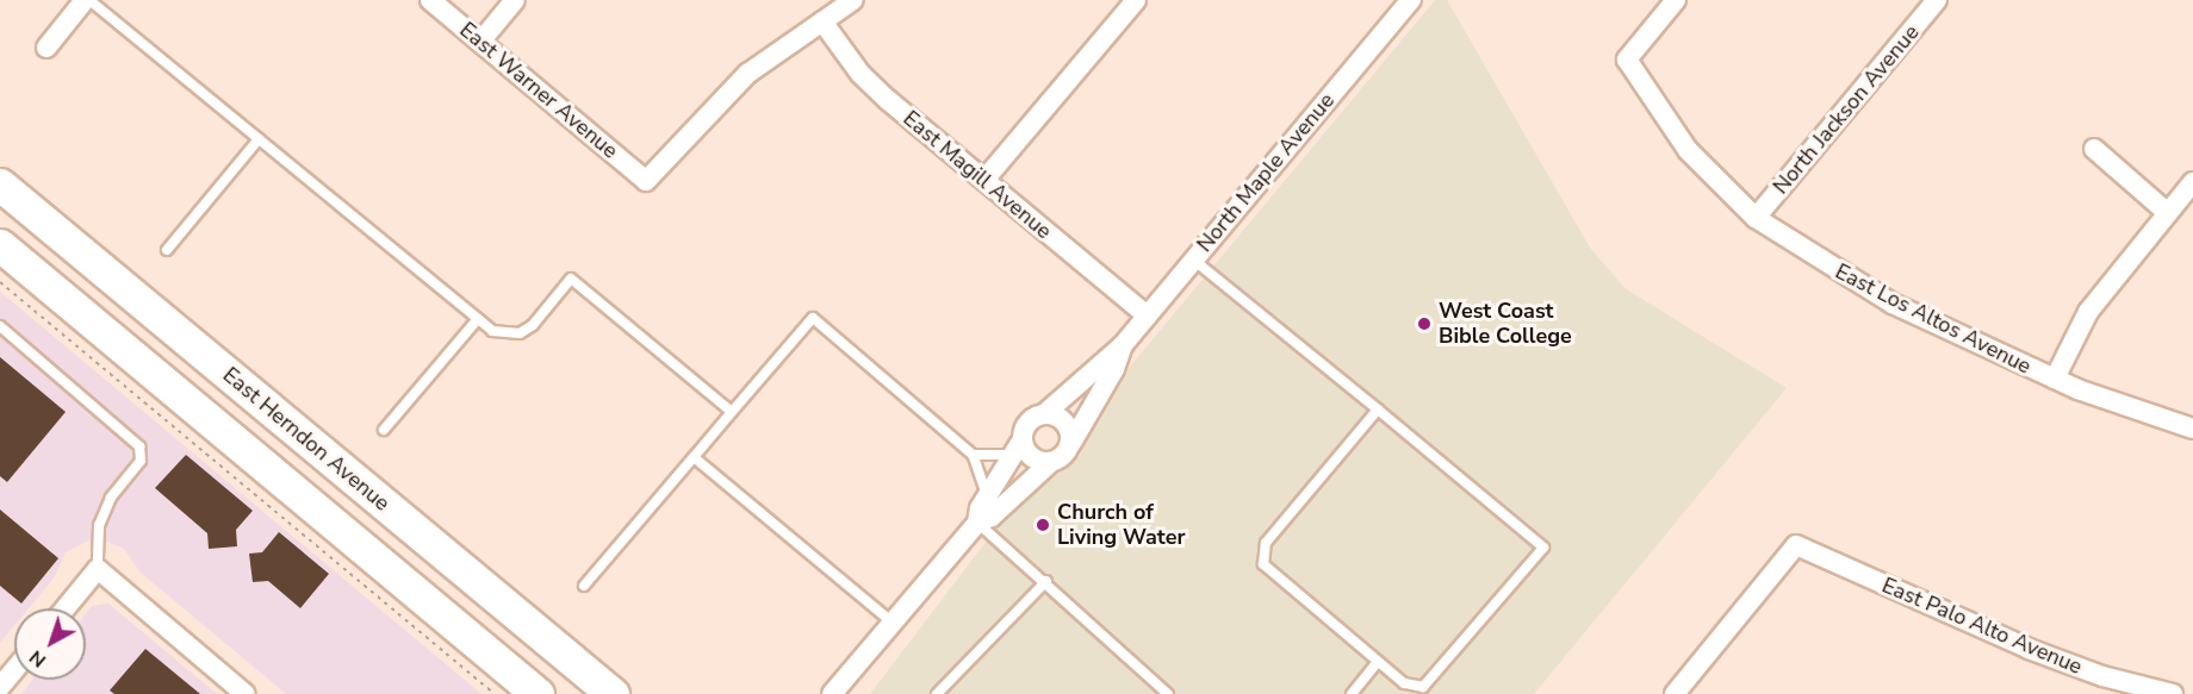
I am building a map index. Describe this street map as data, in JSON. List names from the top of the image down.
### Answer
{
  "streets": {
    "main road": ["East Herndon Avenue"],
    "street": [
      "East Warner Avenue",
      "North Jackson Avenue",
      "North Maple Avenue",
      "East Magill Avenue",
      "East Los Altos Avenue",
      "East Palo Alto Avenue"
    ]
  },
  "crossings": [
    ["East Warner Avenue", "East Magill Avenue"],
    ["North Jackson Avenue", "East Los Altos Avenue"],
    ["North Maple Avenue", "East Magill Avenue"]
  ],
  "places": ["West Coast Bible College", "Church of Living Water"],
  "north": "bottom left"
}
